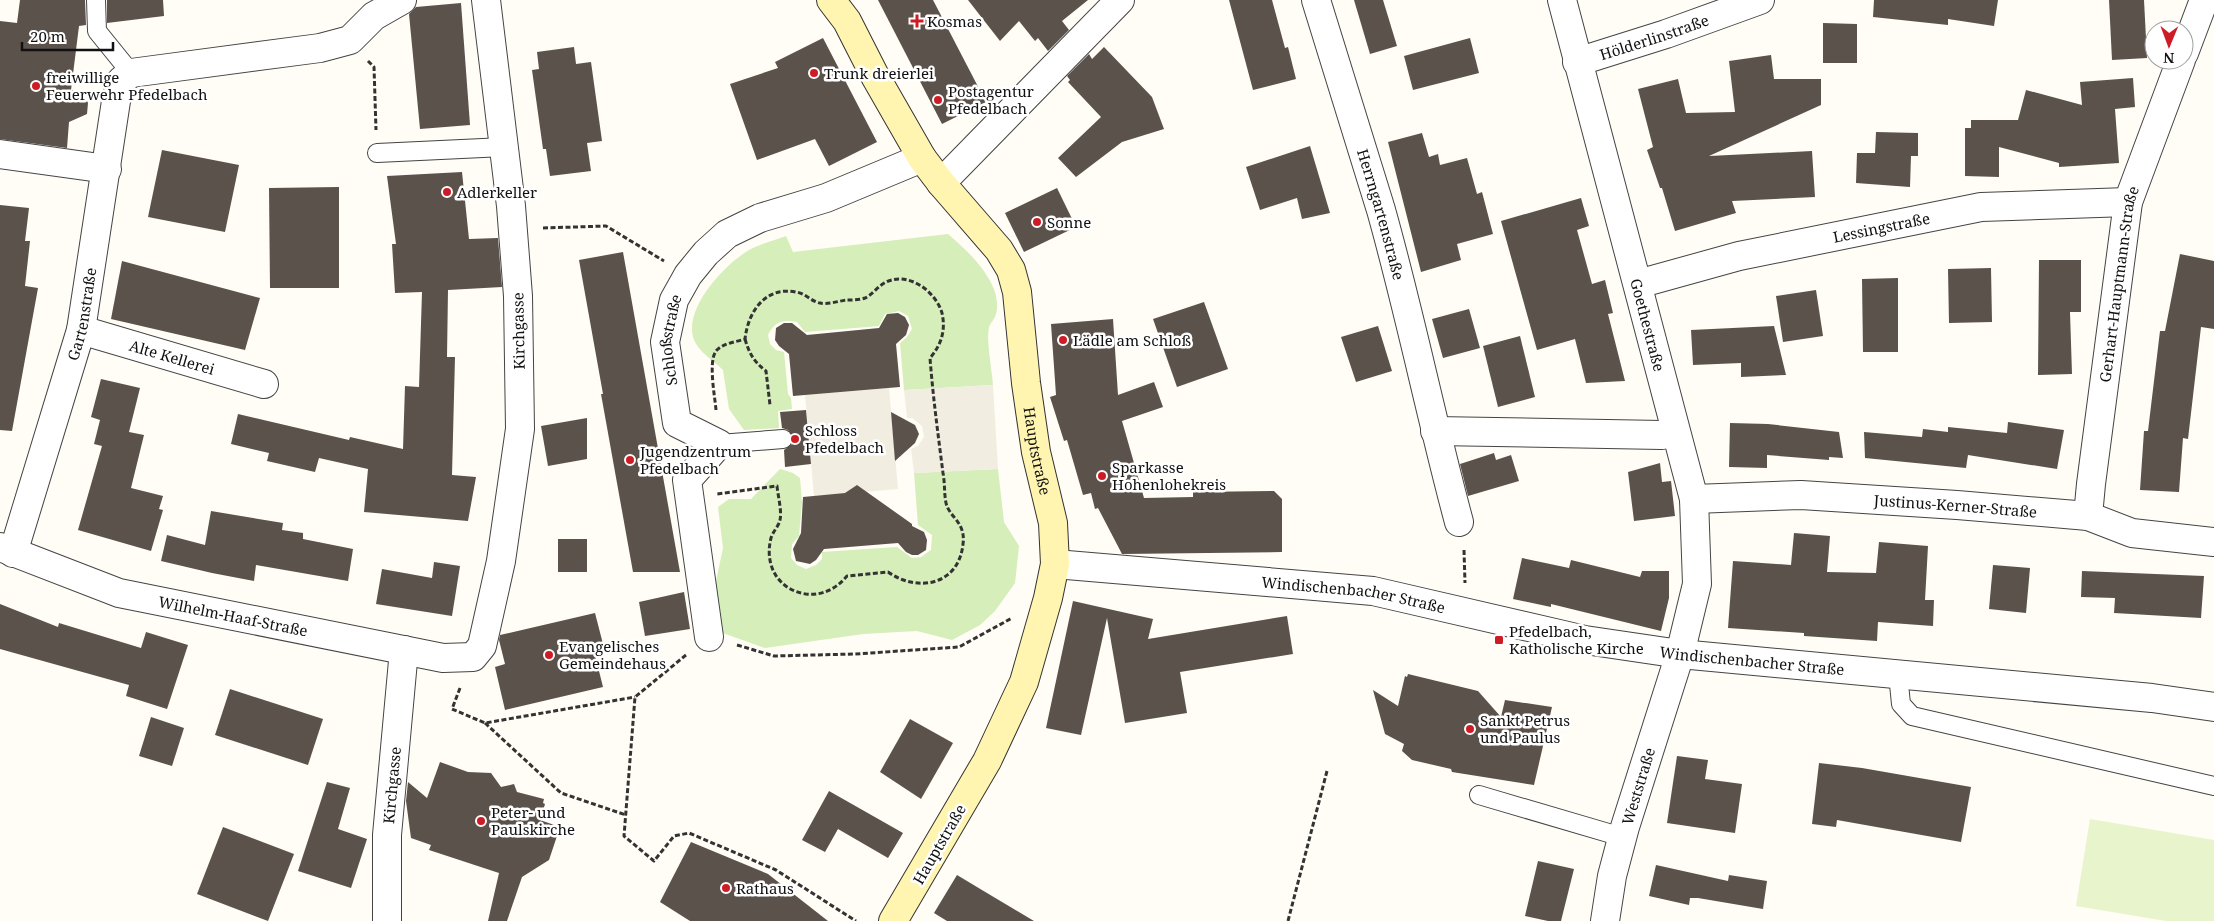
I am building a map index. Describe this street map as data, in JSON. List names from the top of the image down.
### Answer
{
  "streets": {
    "main road": ["Hauptstraße"],
    "street": [
      "Hölderlinstraße",
      "Herrngartenstraße",
      "Lessingstraße",
      "Gerhart-Hauptmann-Straße",
      "Gartenstraße",
      "Goethestraße",
      "Kirchgasse",
      "Schloßstraße",
      "Alte Kellerei",
      "Justinus-Kerner-Straße",
      "Windischenbacher Straße",
      "Wilhelm-Haaf-Straße",
      "Weststraße"
    ]
  },
  "crossings": [
    ["Hölderlinstraße", "Goethestraße"],
    ["Lessingstraße", "Gerhart-Hauptmann-Straße"],
    ["Lessingstraße", "Goethestraße"],
    ["Gerhart-Hauptmann-Straße", "Justinus-Kerner-Straße"],
    ["Gartenstraße", "Alte Kellerei"],
    ["Gartenstraße", "Wilhelm-Haaf-Straße"],
    ["Goethestraße", "Justinus-Kerner-Straße"],
    ["Goethestraße", "Windischenbacher Straße"],
    ["Goethestraße", "Weststraße"],
    ["Kirchgasse", "Wilhelm-Haaf-Straße"],
    ["Schloßstraße", "Hauptstraße"],
    ["Hauptstraße", "Windischenbacher Straße"],
    ["Windischenbacher Straße", "Weststraße"]
  ],
  "places": {
    "health": ["Kosmas"],
    "other": [
      "Trunk dreierlei",
      "freiwillige Feuerwehr Pfedelbach",
      "Postagentur Pfedelbach",
      "Adlerkeller",
      "Sonne",
      "Lädle am Schloß",
      "Schloss Pfedelbach",
      "Jugendzentrum Pfedelbach",
      "Sparkasse Hohenlohekreis",
      "Evangelisches Gemeindehaus",
      "Sankt Petrus und Paulus",
      "Peter- und Paulskirche",
      "Rathaus"
    ],
    "transit": ["Pfedelbach, Katholische Kirche"]
  },
  "scale_bar": "20 m",
  "north": "bottom"
}
